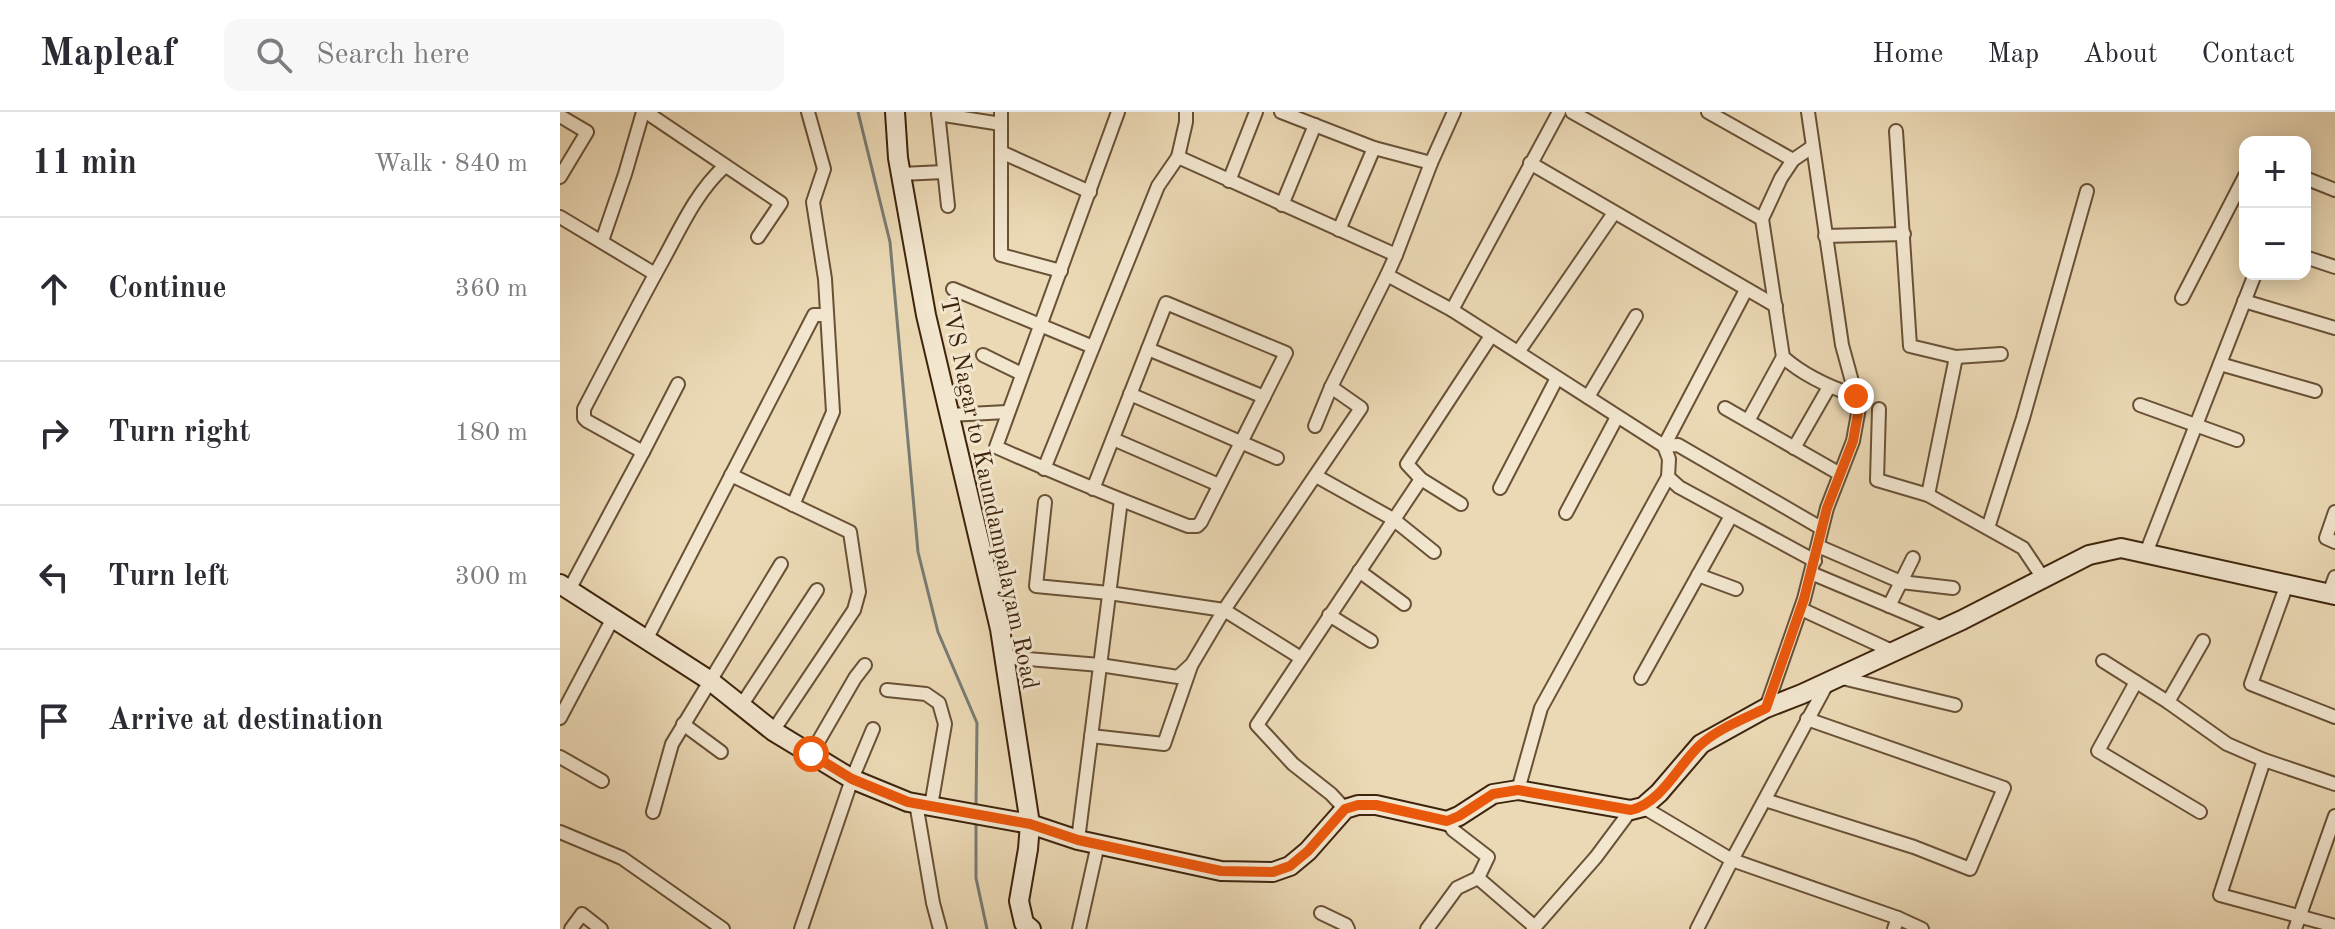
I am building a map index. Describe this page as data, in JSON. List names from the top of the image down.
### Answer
{
  "streets": {
    "main road": ["TVS Nagar to Kaundampalayam Road"]
  },
  "page": {
    "header": "Mapleaf",
    "search": "Search here",
    "nav": [
      "Home",
      "Map",
      "About",
      "Contact"
    ],
    "heading": ["11 min", "Walk · 840 m"],
    "map_buttons": ["+", "−"],
    "list": [
      ["Continue", "360 m"],
      ["Turn right", "180 m"],
      ["Turn left", "300 m"],
      "Arrive at destination"
    ]
  }
}
